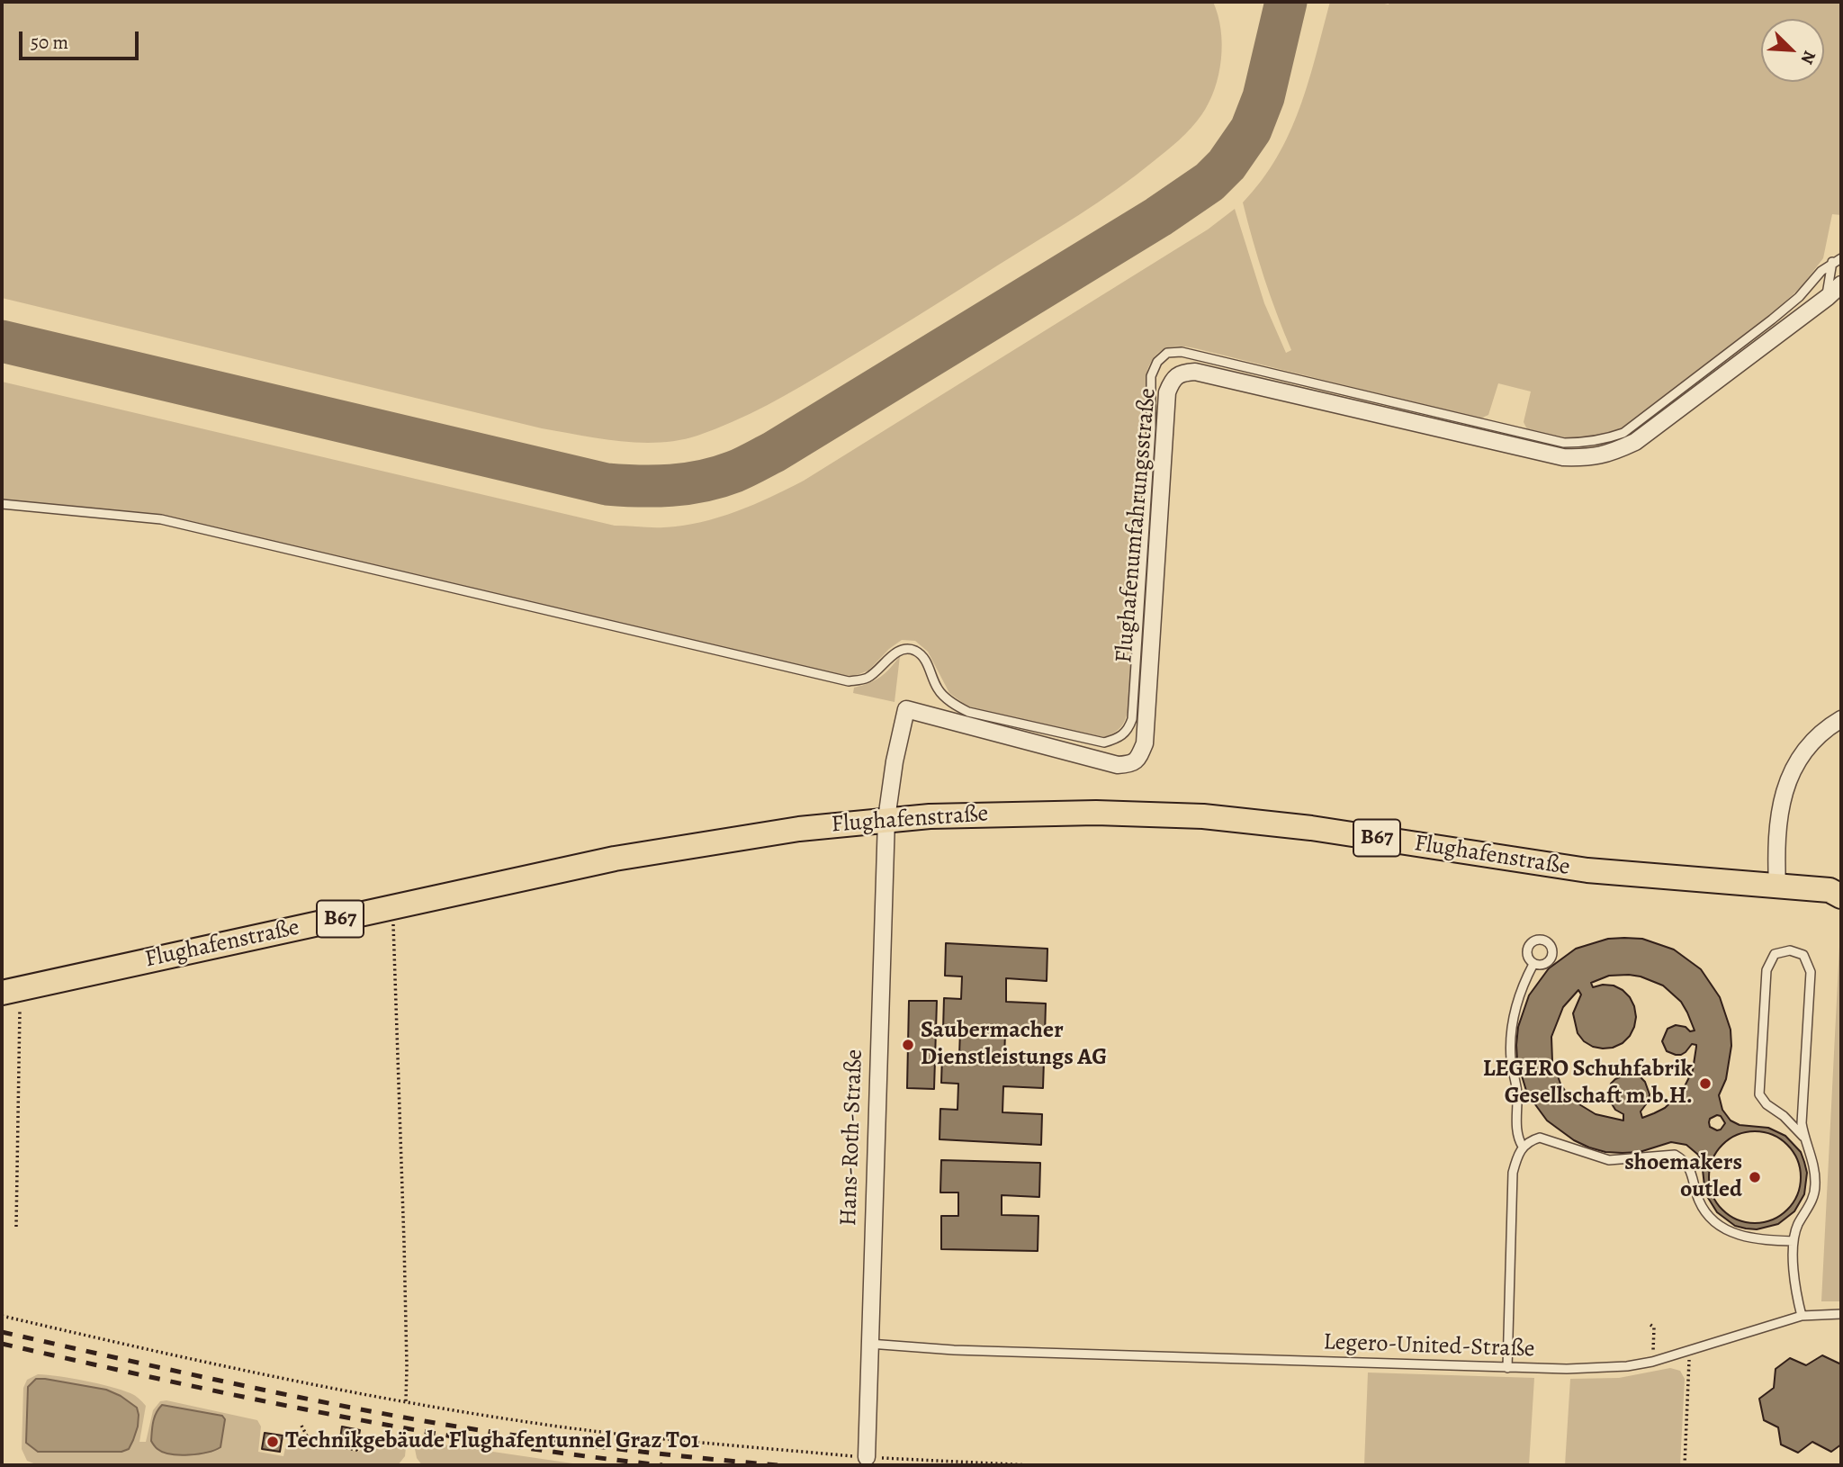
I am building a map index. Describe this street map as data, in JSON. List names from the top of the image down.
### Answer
{
  "streets": {
    "main road": ["Flughafenstraße", "B67"],
    "street": ["Flughafenumfahrungsstraße", "Hans-Roth-Straße"],
    "lane": ["Legero-United-Straße"]
  },
  "crossings": [
    ["Flughafenumfahrungsstraße", "Flughafenstraße"],
    ["Flughafenumfahrungsstraße", "Hans-Roth-Straße"],
    ["Flughafenstraße", "Hans-Roth-Straße"],
    ["Hans-Roth-Straße", "Legero-United-Straße"]
  ],
  "places": [
    "Saubermacher Dienstleistungs AG",
    "LEGERO Schuhfabrik Gesellschaft m.b.H.",
    "shoemakers outled",
    "Technikgebäude Flughafentunnel Graz T01"
  ],
  "scale_bar": "50 m",
  "north": "bottom right"
}
